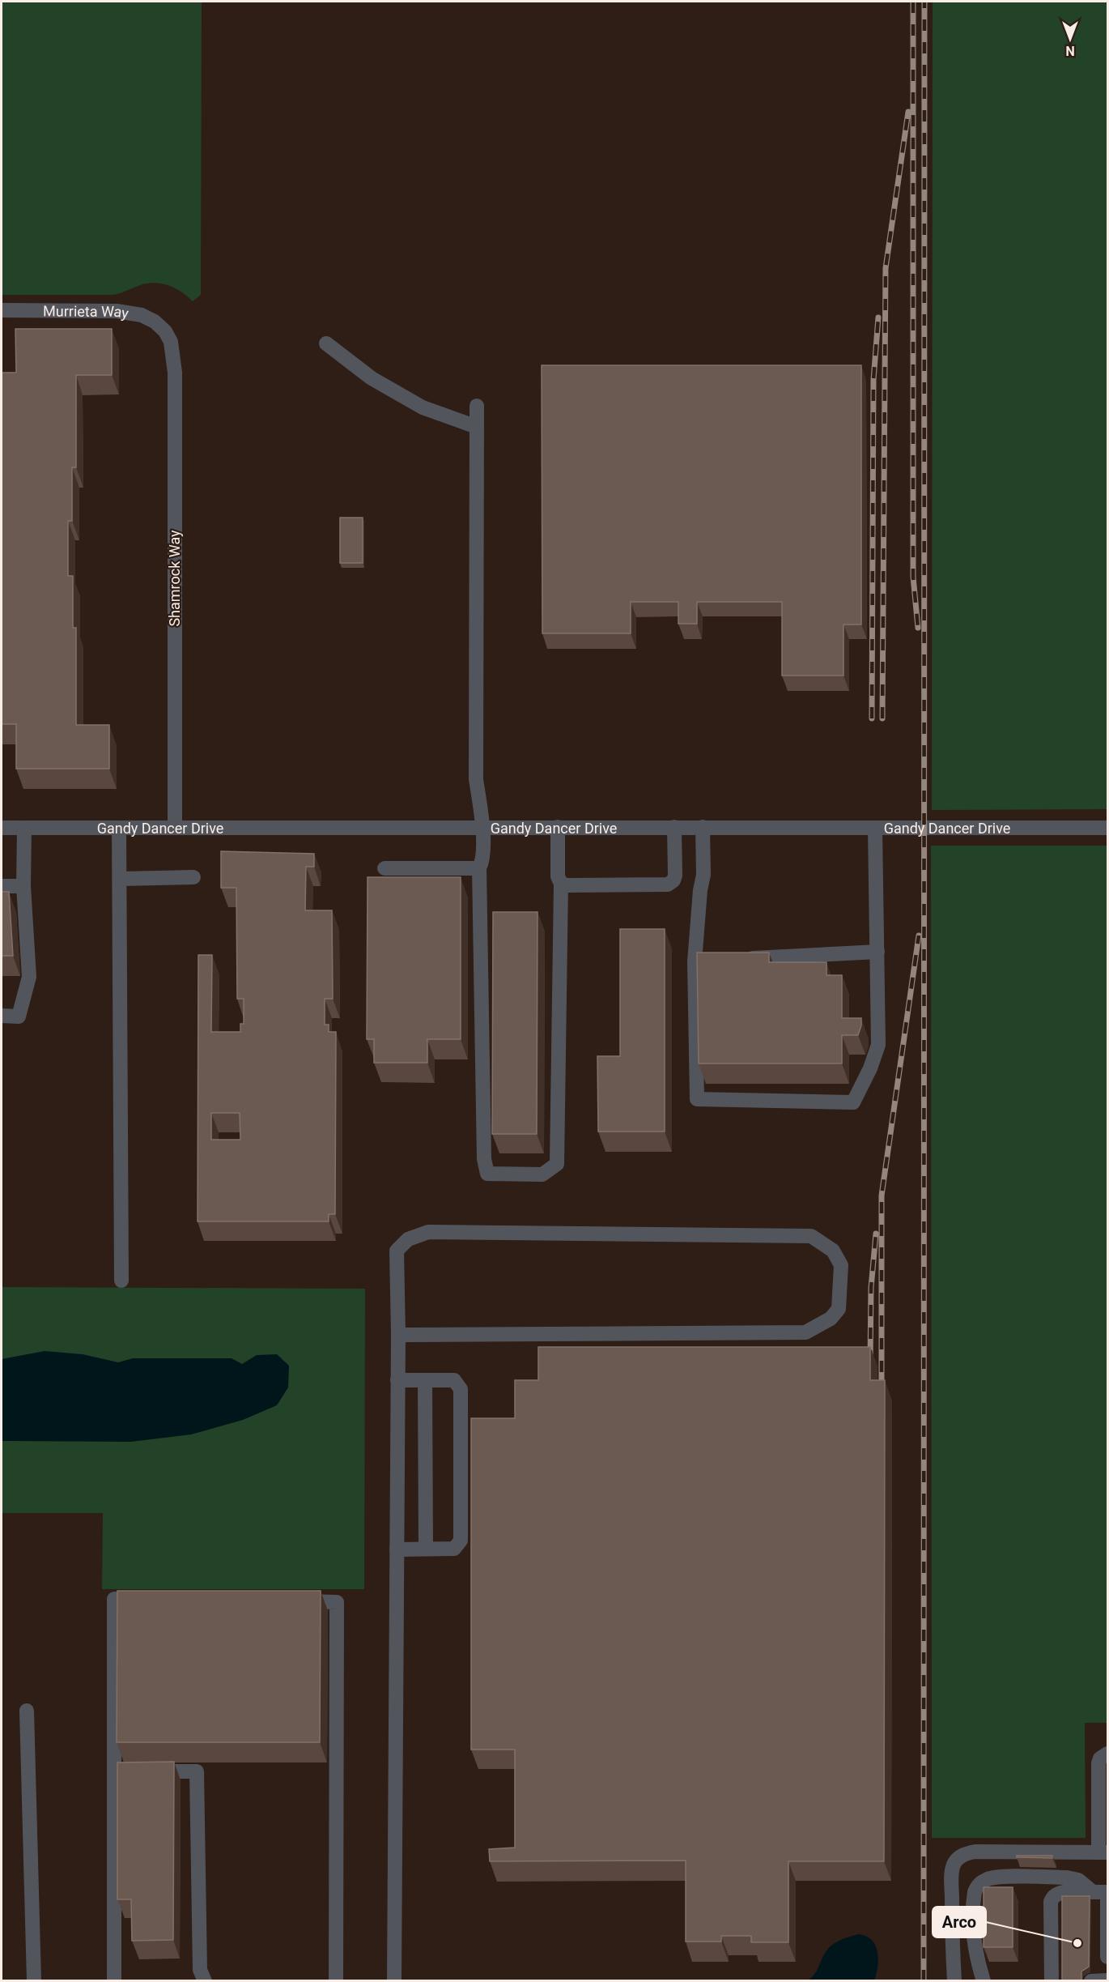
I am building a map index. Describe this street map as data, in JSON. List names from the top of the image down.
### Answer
{
  "streets": {
    "street": ["Murrieta Way", "Shamrock Way", "Gandy Dancer Drive"]
  },
  "crossings": [
    ["Murrieta Way", "Shamrock Way"],
    ["Shamrock Way", "Gandy Dancer Drive"]
  ],
  "places": ["Arco"],
  "north": "bottom"
}
